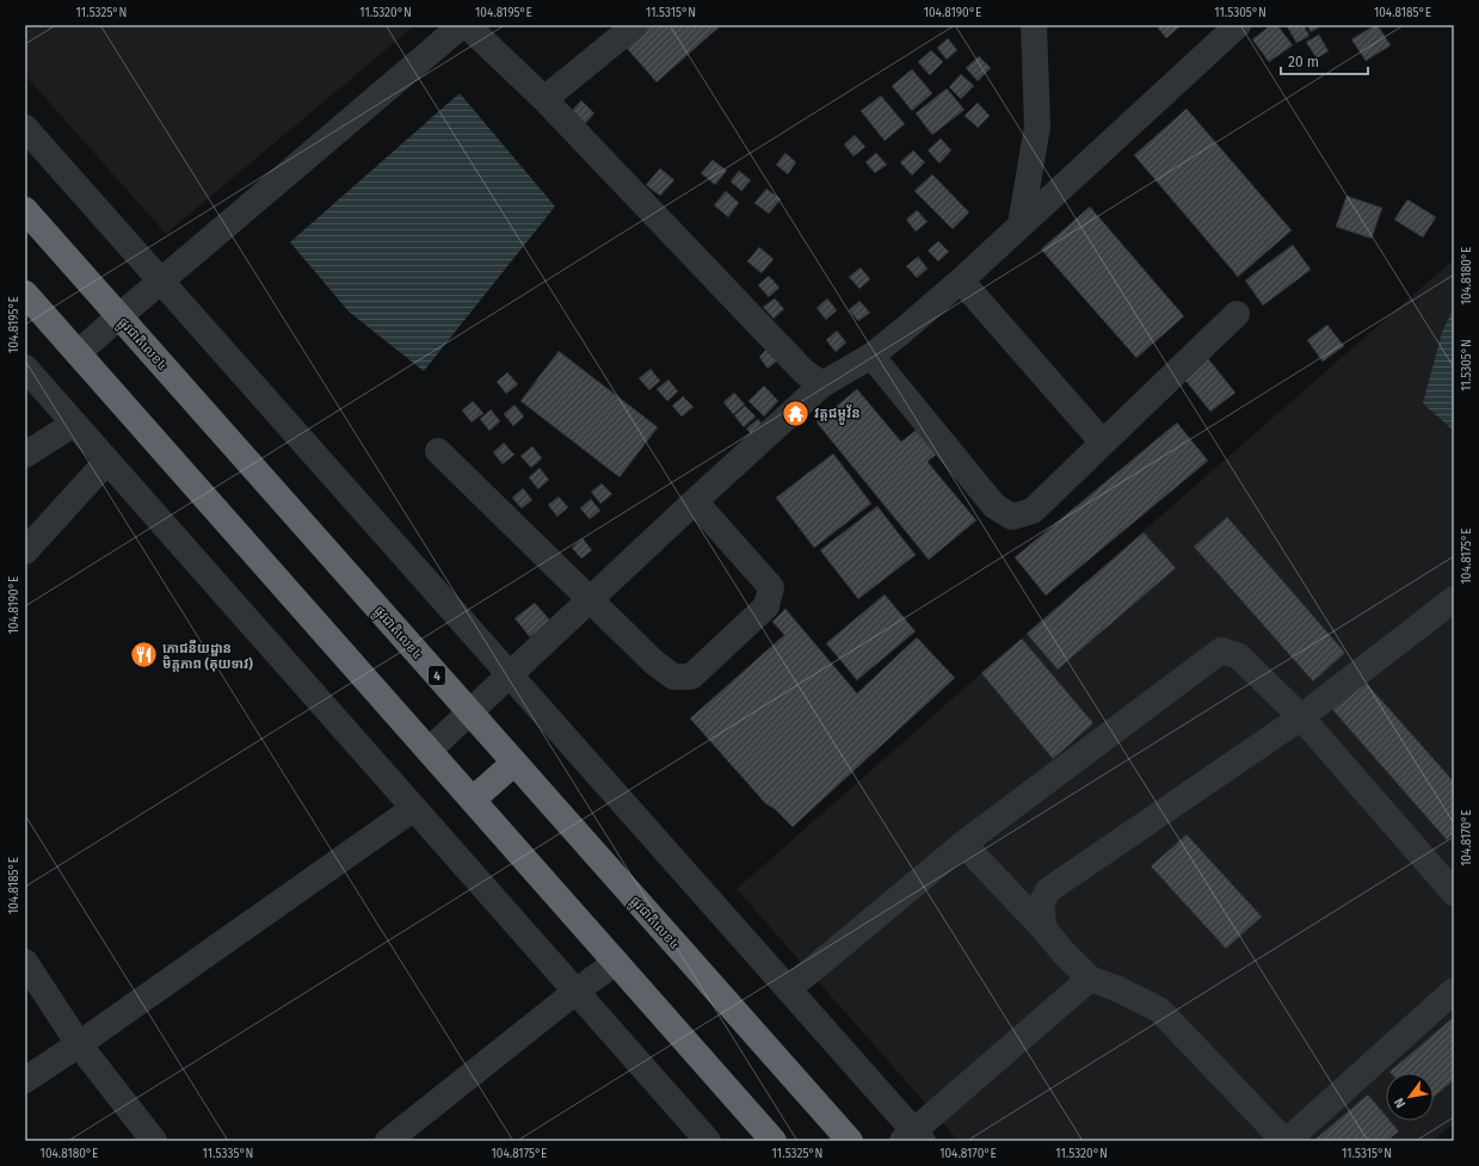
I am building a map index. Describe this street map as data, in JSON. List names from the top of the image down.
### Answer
{
  "streets": {
    "highway": ["ផ្លូវជាតិលេខ៤", "4"]
  },
  "places": {
    "temple": ["វត្តជម្ពូវ័ន"],
    "restaurant": ["ភោជនីយដ្ឋាន មិត្តភាព (គុយទាវ)"]
  },
  "scale_bar": "20 m",
  "north": "bottom left",
  "coordinates": [
    "11.5325°N",
    "11.5320°N",
    "104.8195°E",
    "11.5315°N",
    "104.8190°E",
    "11.5305°N",
    "104.8185°E",
    "104.8180°E",
    "104.8175°E",
    "104.8170°E",
    "11.5335°N"
  ]
}
